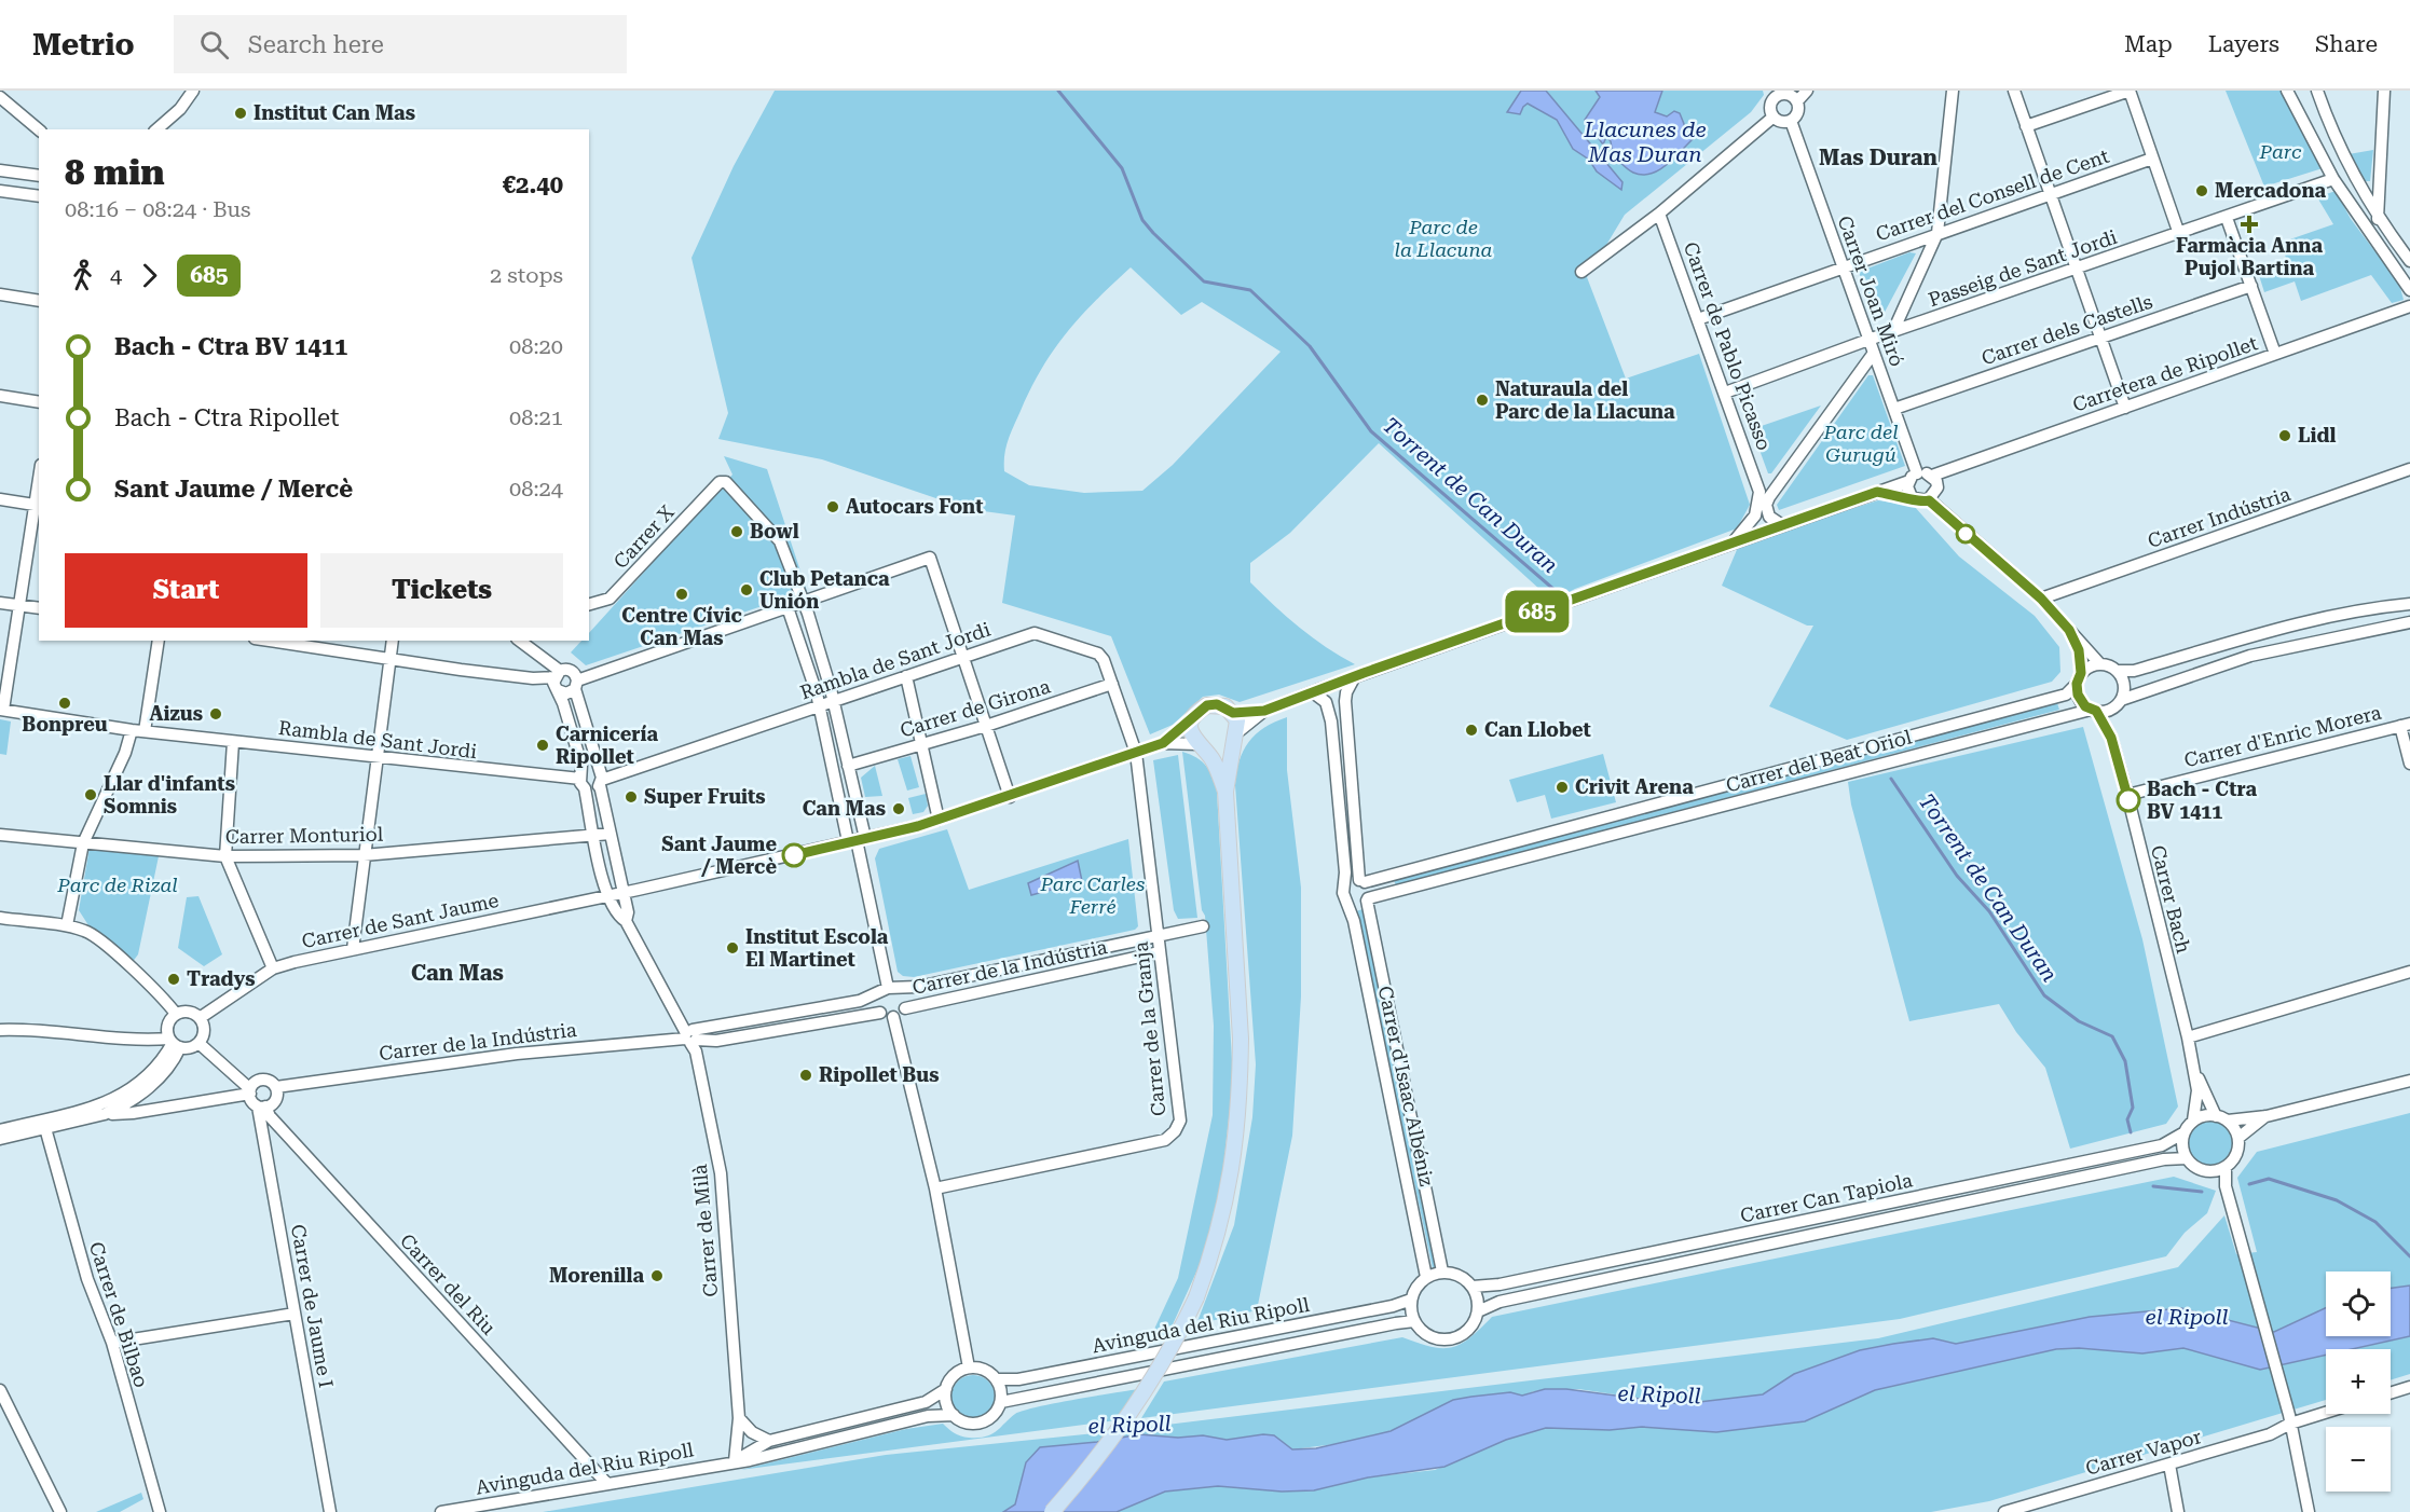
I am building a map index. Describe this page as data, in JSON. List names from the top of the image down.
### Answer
{
  "streets": {
    "street": [
      "Carrer del Consell de Cent",
      "Passeig de Sant Jordi",
      "Carrer Joan Miró",
      "Carrer dels Castells",
      "Carrer de Pablo Picasso",
      "Carretera de Ripollet",
      "Carrer Indústria",
      "Carrer X",
      "Rambla de Sant Jordi",
      "Carrer de Girona",
      "Carrer d'Enric Morera",
      "Carrer del Beat Oriol",
      "Carrer Monturiol",
      "Carrer Bach",
      "Carrer de Sant Jaume",
      "Carrer de la Indústria",
      "Carrer de la Granja",
      "Carrer d'Isaac Albéniz",
      "Carrer Can Tapiola",
      "Carrer de Milà",
      "Carrer del Riu",
      "Carrer de Jaume I",
      "Carrer de Bilbao",
      "Avinguda del Riu Ripoll",
      "Carrer Vapor"
    ]
  },
  "crossings": [
    ["Carrer del Consell de Cent", "Carrer Joan Miró"],
    ["Carrer del Consell de Cent", "Carrer de Pablo Picasso"],
    ["Passeig de Sant Jordi", "Carrer Joan Miró"],
    ["Passeig de Sant Jordi", "Carrer de Pablo Picasso"],
    ["Carrer Joan Miró", "Carrer dels Castells"],
    ["Carrer Joan Miró", "Carretera de Ripollet"],
    ["Rambla de Sant Jordi", "Carrer de Girona"],
    ["Rambla de Sant Jordi", "Carrer de Sant Jaume"],
    ["Rambla de Sant Jordi", "Carrer de la Granja"],
    ["Rambla de Sant Jordi", "Carrer de Milà"],
    ["Carrer d'Enric Morera", "Carrer Bach"],
    ["Carrer del Beat Oriol", "Carrer Bach"],
    ["Carrer del Beat Oriol", "Carrer d'Isaac Albéniz"],
    ["Carrer Monturiol", "Carrer de Milà"],
    ["Carrer Bach", "Carrer Can Tapiola"],
    ["Carrer de Sant Jaume", "Carrer de la Granja"],
    ["Carrer de Sant Jaume", "Carrer de Milà"],
    ["Carrer de la Indústria", "Carrer de la Granja"],
    ["Carrer de la Indústria", "Carrer de Milà"],
    ["Carrer de la Indústria", "Carrer del Riu"],
    ["Carrer de la Indústria", "Carrer de Jaume I"],
    ["Carrer d'Isaac Albéniz", "Carrer Can Tapiola"],
    ["Carrer d'Isaac Albéniz", "Avinguda del Riu Ripoll"],
    ["Carrer Can Tapiola", "Avinguda del Riu Ripoll"],
    ["Carrer de Milà", "Avinguda del Riu Ripoll"],
    ["Carrer del Riu", "Carrer de Jaume I"],
    ["Carrer del Riu", "Avinguda del Riu Ripoll"]
  ],
  "districts": ["Mas Duran", "Can Mas"],
  "water": ["Llacunes de Mas Duran", "Torrent de Can Duran", "el Ripoll"],
  "parks": [
    "Parc",
    "Parc de la Llacuna",
    "Parc del Gurugú",
    "Parc Carles Ferré",
    "Parc de Rizal"
  ],
  "places": {
    "other": [
      "Institut Can Mas",
      "Mercadona",
      "Naturaula del Parc de la Llacuna",
      "Lidl",
      "Autocars Font",
      "Bowl",
      "Club Petanca Unión",
      "Centre Cívic Can Mas",
      "Bonpreu",
      "Aizus",
      "Can Llobet",
      "Carnicería Ripollet",
      "Crivit Arena",
      "Llar d'infants Somnis",
      "Super Fruits",
      "Bach - Ctra BV 1411",
      "Can Mas",
      "Sant Jaume / Mercè",
      "Institut Escola El Martinet",
      "Tradys",
      "Ripollet Bus",
      "Morenilla"
    ],
    "health": ["Farmàcia Anna Pujol Bartina"]
  },
  "lines": ["bus line 685"],
  "page": {
    "header": "Metrio",
    "search": "Search here",
    "nav": ["Map", "Layers", "Share"],
    "on_map": "685",
    "heading": ["8 min", "08:16 – 08:24 · Bus", "€2.40"],
    "legs": ["4", "685", "2 stops"],
    "list": [
      {
        "name": "Bach - Ctra BV 1411",
        "value": "08:20"
      },
      {
        "name": "Bach - Ctra Ripollet",
        "value": "08:21"
      },
      {
        "name": "Sant Jaume / Mercè",
        "value": "08:24"
      }
    ],
    "buttons": ["Start", "Tickets"],
    "map_buttons": ["+", "−"]
  }
}
